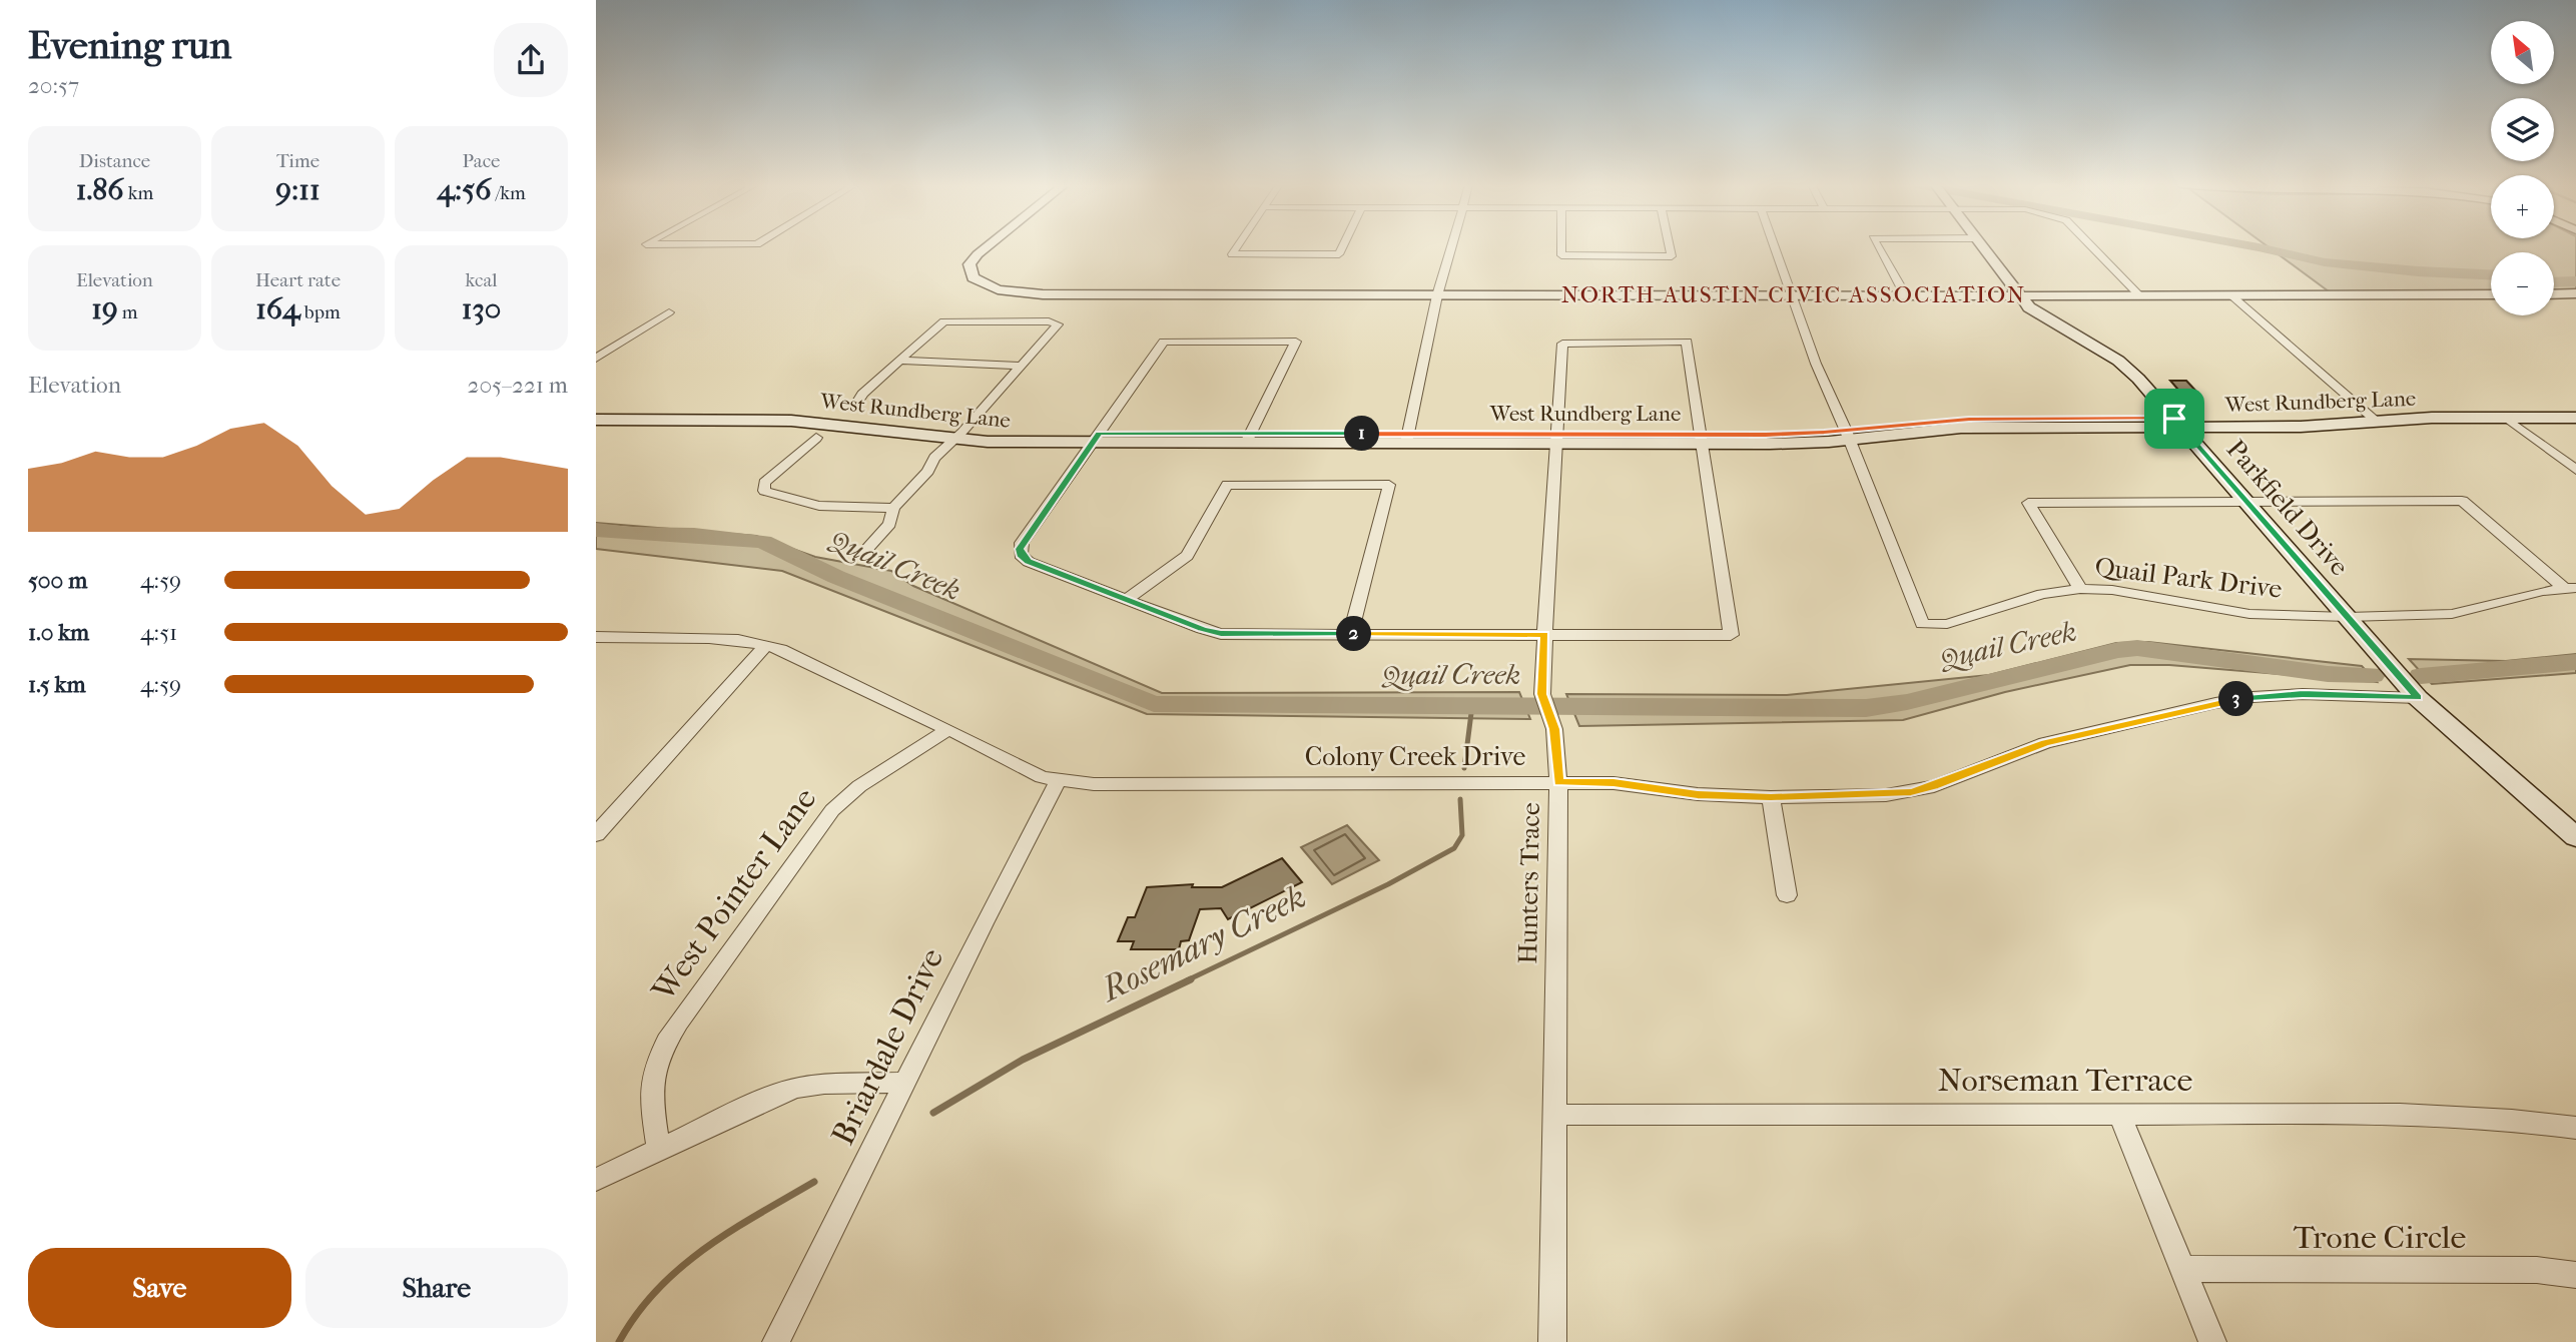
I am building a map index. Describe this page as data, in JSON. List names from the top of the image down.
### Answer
{
  "streets": {
    "street": [
      "West Rundberg Lane",
      "Parkfield Drive",
      "Quail Park Drive",
      "Colony Creek Drive",
      "Hunters Trace",
      "West Pointer Lane",
      "Briardale Drive",
      "Norseman Terrace",
      "Trone Circle"
    ]
  },
  "crossings": [
    ["West Rundberg Lane", "Parkfield Drive"],
    ["West Rundberg Lane", "Quail Park Drive"],
    ["West Rundberg Lane", "Hunters Trace"],
    ["Parkfield Drive", "Quail Park Drive"],
    ["Parkfield Drive", "Colony Creek Drive"],
    ["Colony Creek Drive", "Hunters Trace"],
    ["Colony Creek Drive", "West Pointer Lane"],
    ["Colony Creek Drive", "Briardale Drive"],
    ["Hunters Trace", "Norseman Terrace"]
  ],
  "districts": ["NORTH AUSTIN CIVIC ASSOCIATION"],
  "water": ["Quail Creek", "Rosemary Creek"],
  "north": "top left",
  "page": {
    "heading": ["Evening run", "20:57"],
    "map_buttons": ["+", "−"],
    "stats": [
      ["Distance", "1.86 km"],
      ["Time", "9:11"],
      ["Pace", "4:56 /km"],
      ["Elevation", "19 m"],
      ["Heart rate", "164 bpm"],
      ["kcal", "130"]
    ],
    "chart": ["Elevation", "205–221 m"],
    "pins": ["1", "2", "3"],
    "list": [
      {
        "name": "500 m",
        "note": "4:59"
      },
      {
        "name": "1.0 km",
        "note": "4:51"
      },
      {
        "name": "1.5 km",
        "note": "4:59"
      }
    ],
    "buttons": ["Save", "Share"]
  }
}
